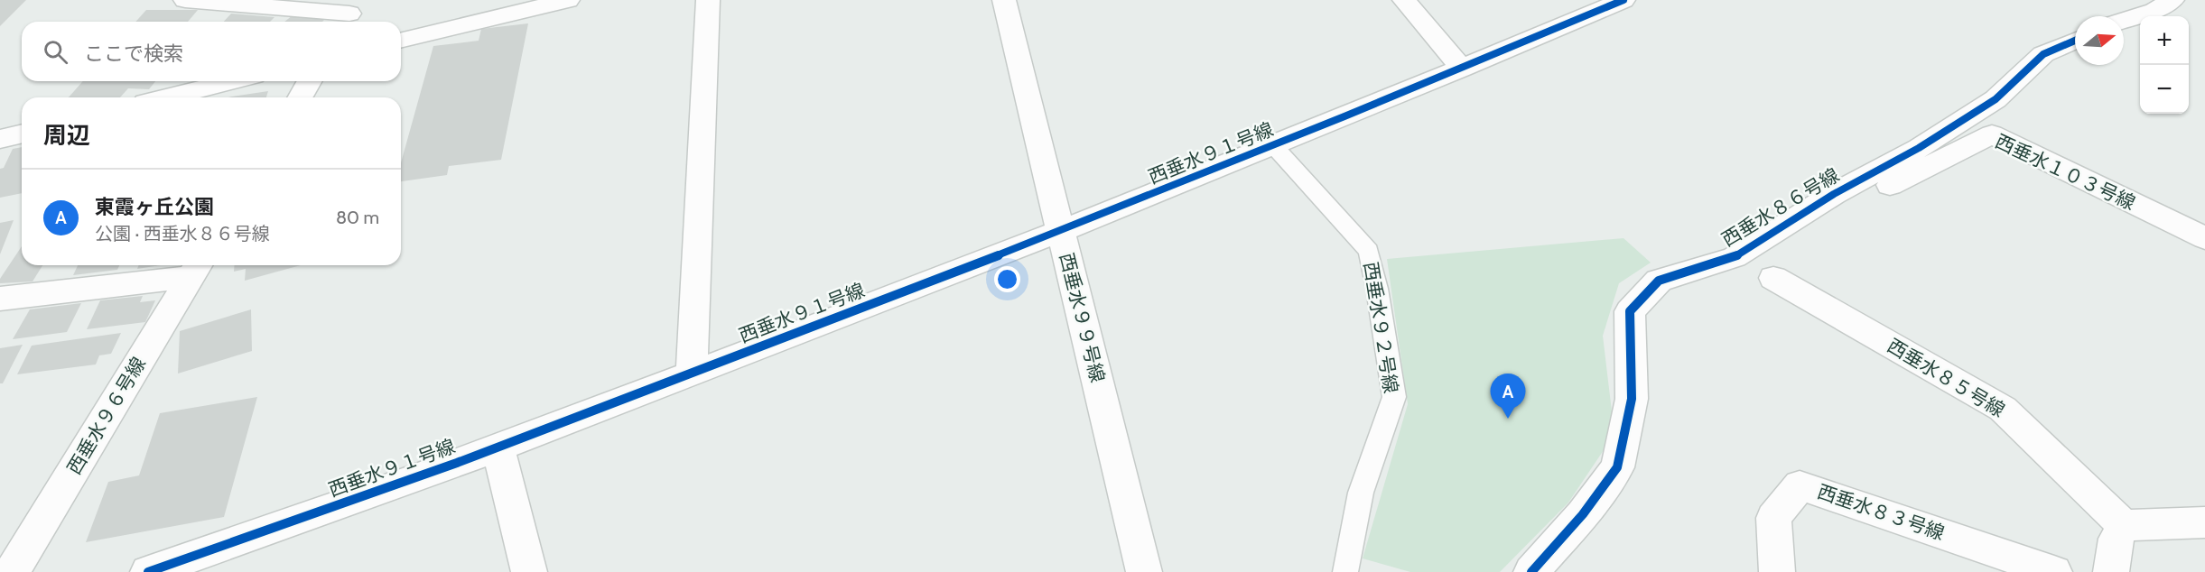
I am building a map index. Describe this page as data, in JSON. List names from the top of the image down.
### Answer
{
  "streets": {
    "street": [
      "西垂水９１号線",
      "西垂水１０３号線",
      "西垂水８６号線",
      "西垂水９９号線",
      "西垂水８５号線",
      "西垂水９６号線",
      "西垂水８３号線"
    ],
    "lane": ["西垂水９２号線"]
  },
  "crossings": [
    ["西垂水９１号線", "西垂水９９号線"],
    ["西垂水９１号線", "西垂水９２号線"],
    ["西垂水１０３号線", "西垂水８６号線"]
  ],
  "north": "right",
  "page": {
    "map_buttons": ["+", "−"],
    "search": "ここで検索",
    "heading": "周辺",
    "list": [
      {
        "mark": "A",
        "name": "東霞ヶ丘公園",
        "note": "公園 · 西垂水８６号線",
        "value": "80 m"
      }
    ],
    "pins": "A"
  }
}
